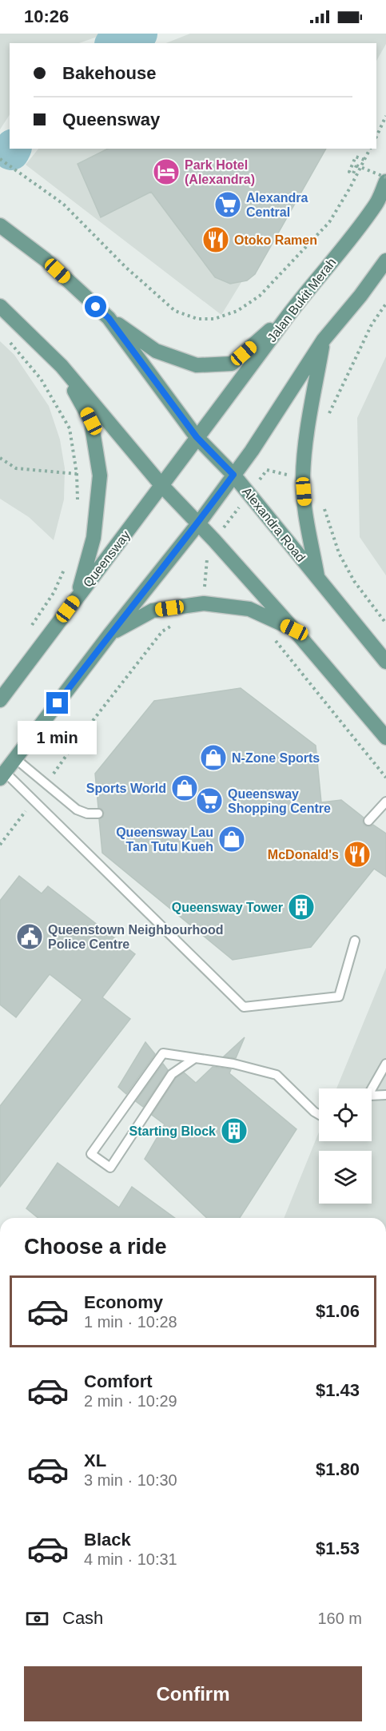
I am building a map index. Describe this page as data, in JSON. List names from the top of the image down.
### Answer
{
  "streets": {
    "main road": ["Jalan Bukit Merah", "Alexandra Road", "Queensway"]
  },
  "crossings": [
    ["Jalan Bukit Merah", "Alexandra Road"],
    ["Jalan Bukit Merah", "Queensway"]
  ],
  "places": {
    "hotel": ["Park Hotel (Alexandra)"],
    "supermarket": ["Alexandra Central", "Queensway Shopping Centre"],
    "restaurant": ["Otoko Ramen", "McDonald's"],
    "shop": ["N-Zone Sports", "Sports World", "Queensway Lau Tan Tutu Kueh"],
    "building": ["Queensway Tower", "Starting Block"],
    "public building": ["Queenstown Neighbourhood Police Centre"]
  },
  "page": {
    "status": "10:26",
    "banner": ["Bakehouse", "Queensway"],
    "bubble": "1 min",
    "heading": "Choose a ride",
    "list": [
      {
        "name": "Economy",
        "note": "1 min · 10:28",
        "value": "$1.06"
      },
      {
        "name": "Comfort",
        "note": "2 min · 10:29",
        "value": "$1.43"
      },
      {
        "name": "XL",
        "note": "3 min · 10:30",
        "value": "$1.80"
      },
      {
        "name": "Black",
        "note": "4 min · 10:31",
        "value": "$1.53"
      }
    ],
    "pay": ["Cash", "160 m"],
    "buttons": "Confirm"
  }
}
